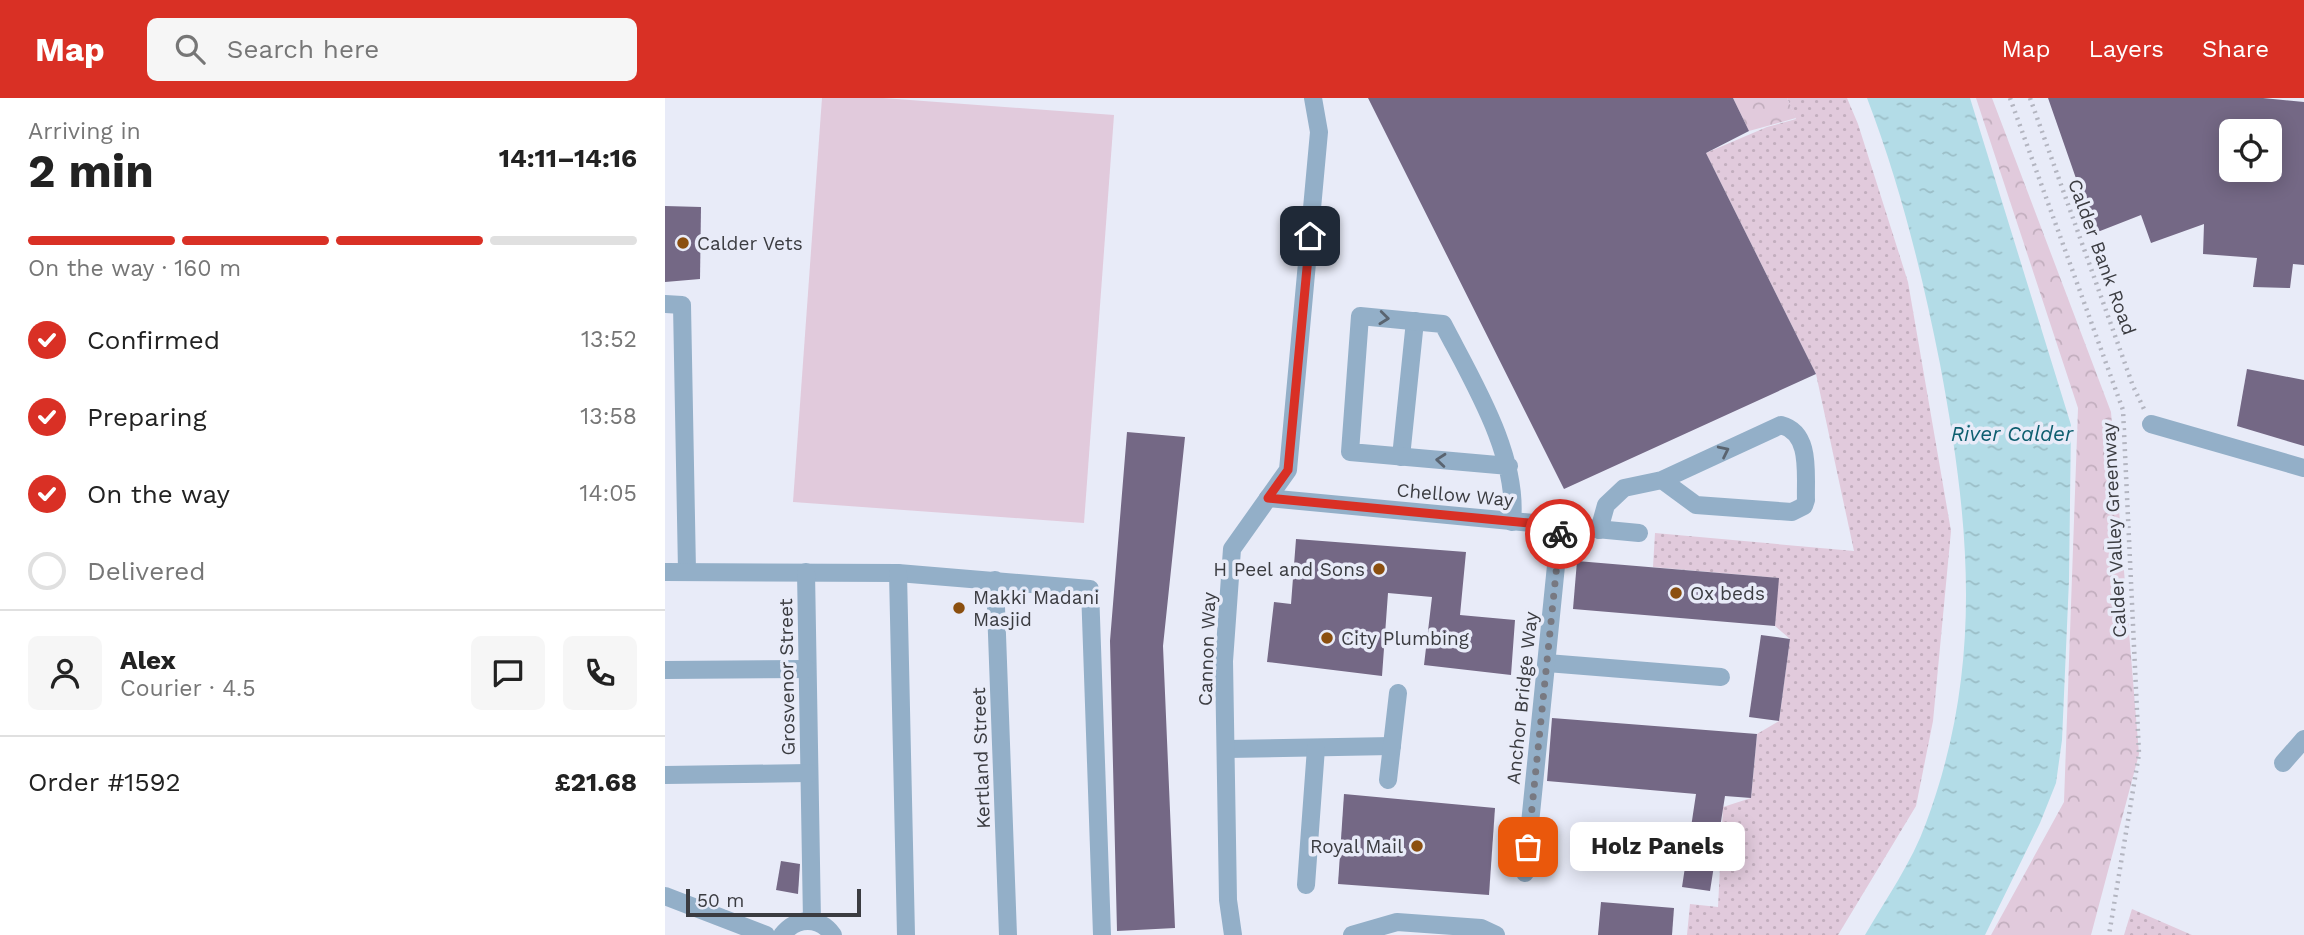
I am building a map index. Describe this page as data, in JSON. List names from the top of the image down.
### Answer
{
  "streets": {
    "street": [
      "Chellow Way",
      "Cannon Way",
      "Grosvenor Street",
      "Anchor Bridge Way",
      "Kertland Street"
    ],
    "path": ["Calder Bank Road", "Calder Valley Greenway"]
  },
  "crossings": [
    ["Chellow Way", "Cannon Way"],
    ["Chellow Way", "Anchor Bridge Way"]
  ],
  "water": ["River Calder"],
  "places": [
    "Calder Vets",
    "H Peel and Sons",
    "Ox beds",
    "Makki Madani Masjid",
    "City Plumbing",
    "Royal Mail",
    "Holz Panels"
  ],
  "scale_bar": "50 m",
  "page": {
    "header": "Map",
    "search": "Search here",
    "nav": ["Map", "Layers", "Share"],
    "heading": ["2 min", "Arriving in", "14:11–14:16"],
    "panel": [
      "Alex",
      "Courier · 4.5",
      "Order #1592",
      "£21.68"
    ],
    "bar": "On the way · 160 m",
    "list": [
      ["Confirmed", "13:52"],
      ["Preparing", "13:58"],
      ["On the way", "14:05"],
      "Delivered"
    ],
    "bubble": "Holz Panels",
    "scale": "50 m"
  }
}
